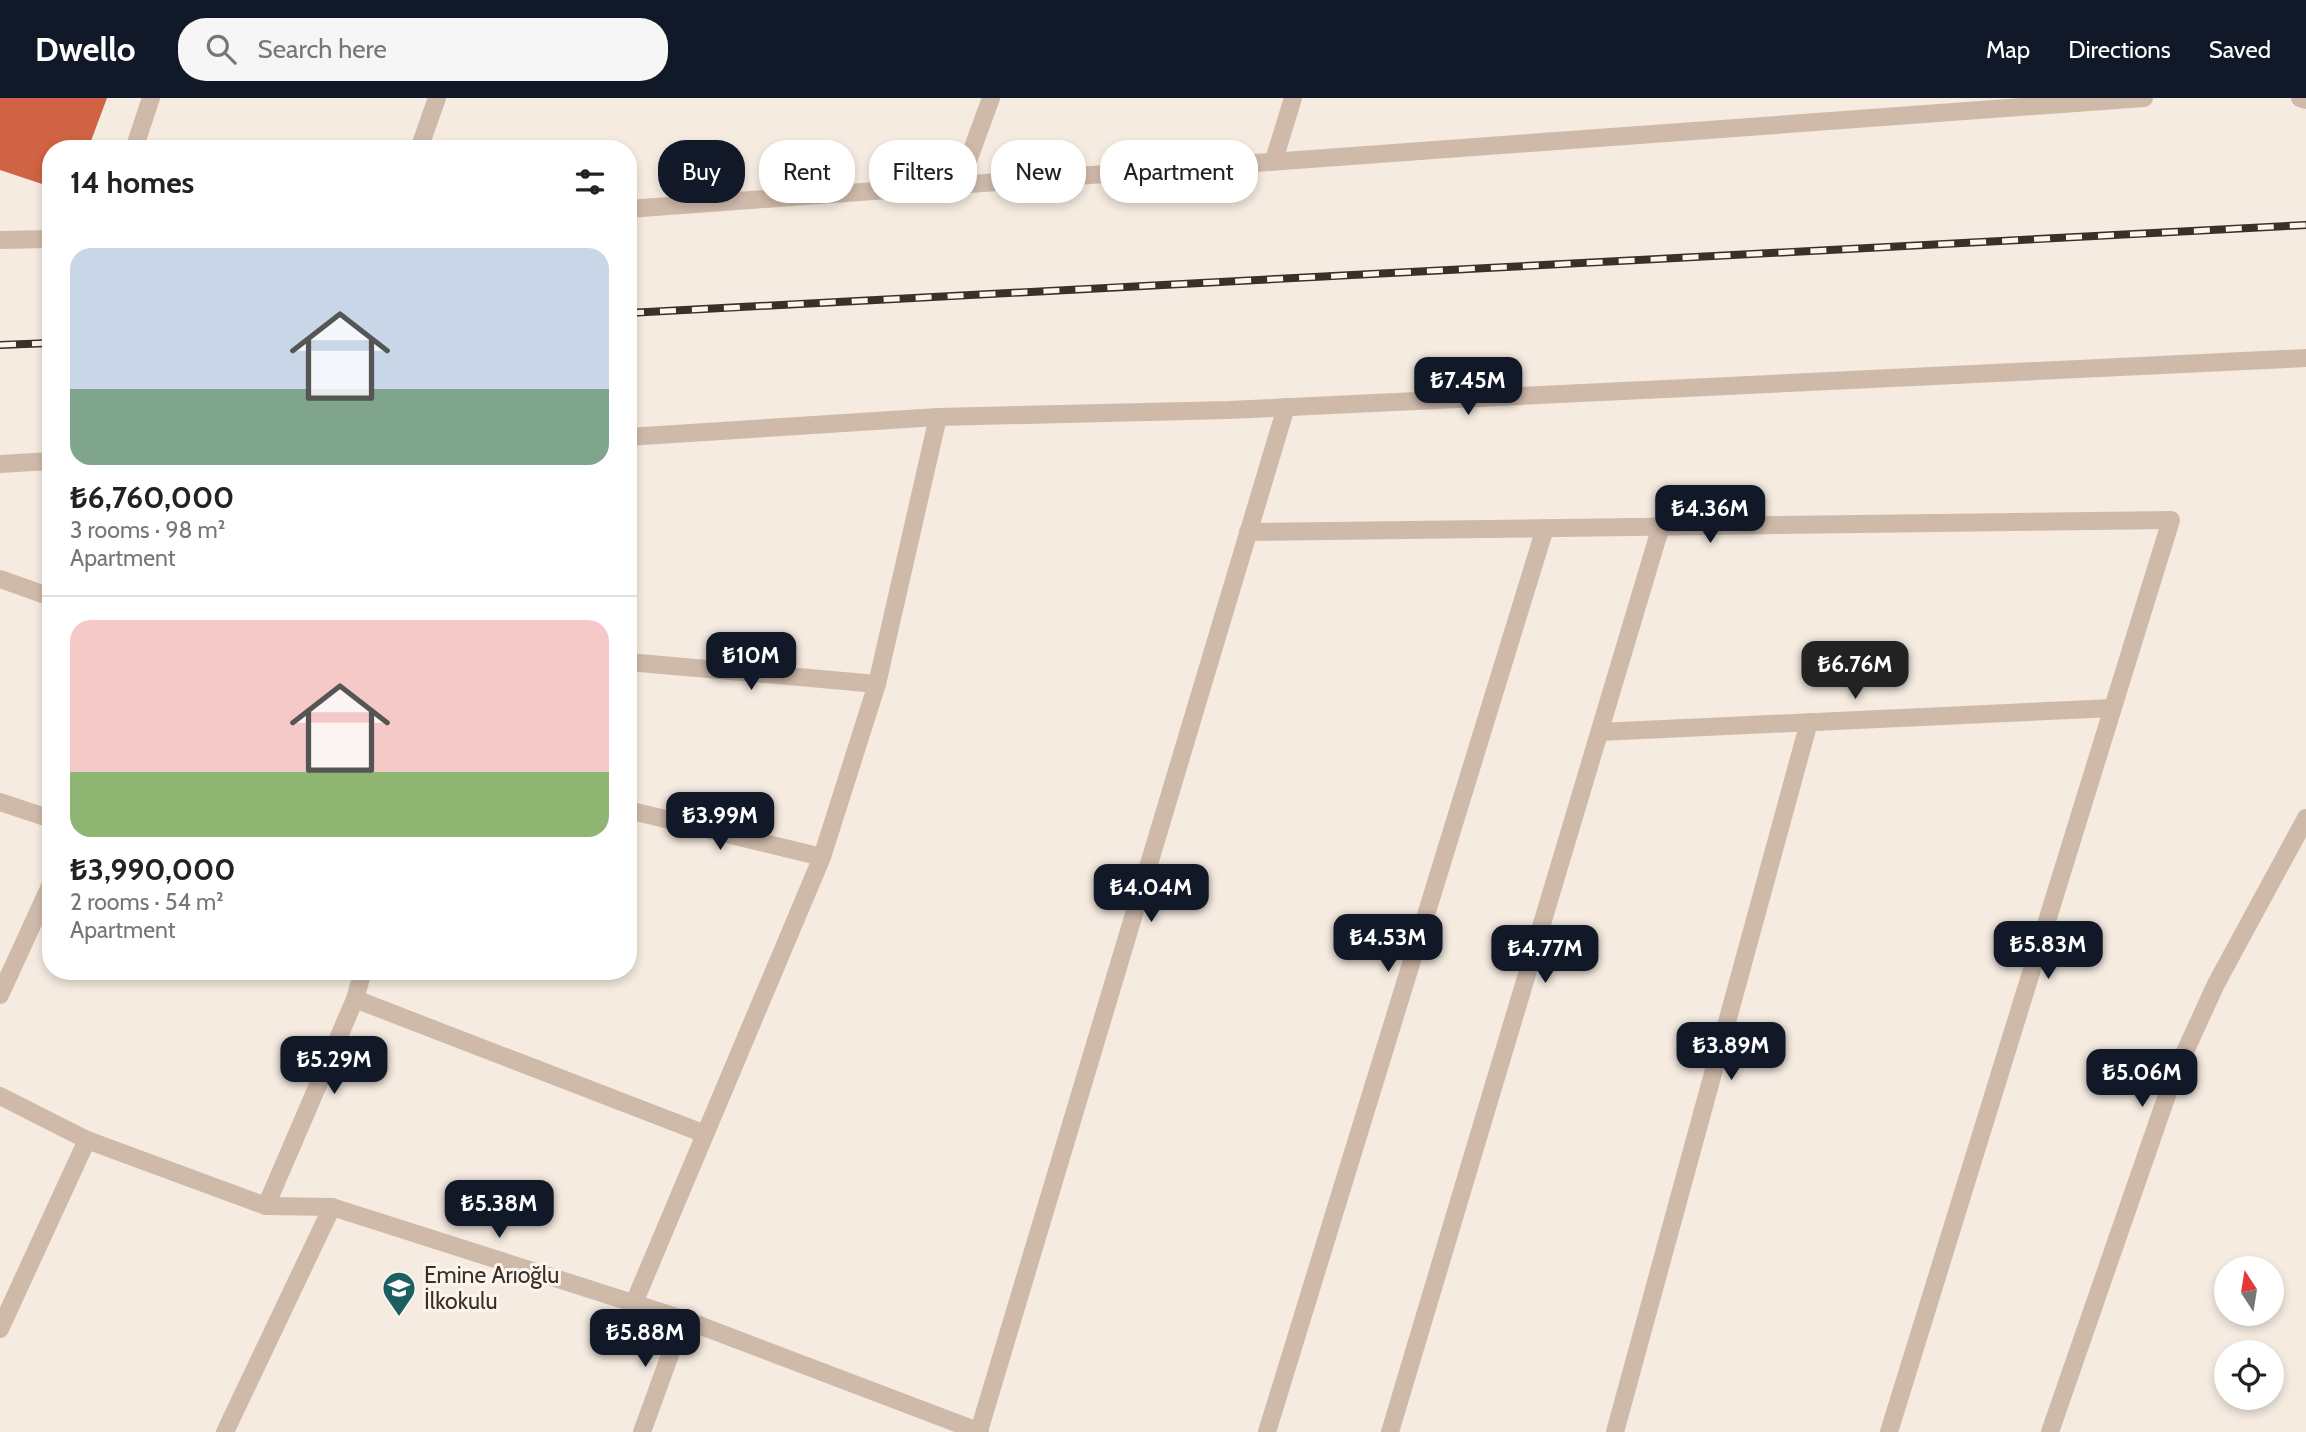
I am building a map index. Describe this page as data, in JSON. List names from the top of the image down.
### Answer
{
  "places": {
    "school or university": ["Emine Arıoğlu İlkokulu"]
  },
  "north": "top",
  "page": {
    "header": "Dwello",
    "search": "Search here",
    "nav": ["Map", "Directions", "Saved"],
    "chip": [
      "Buy",
      "Rent",
      "Filters",
      "New",
      "Apartment"
    ],
    "heading": "14 homes",
    "list": [
      {
        "name": "₺6,760,000",
        "note": "3 rooms · 98 m² · Apartment"
      },
      {
        "name": "₺3,990,000",
        "note": "2 rooms · 54 m² · Apartment"
      }
    ],
    "price": [
      "₺7.45M",
      "₺4.36M",
      "₺10M",
      "₺6.76M",
      "₺3.99M",
      "₺4.04M",
      "₺4.53M",
      "₺5.83M",
      "₺4.77M",
      "₺3.89M",
      "₺5.29M",
      "₺5.06M",
      "₺5.38M",
      "₺5.88M"
    ]
  }
}
